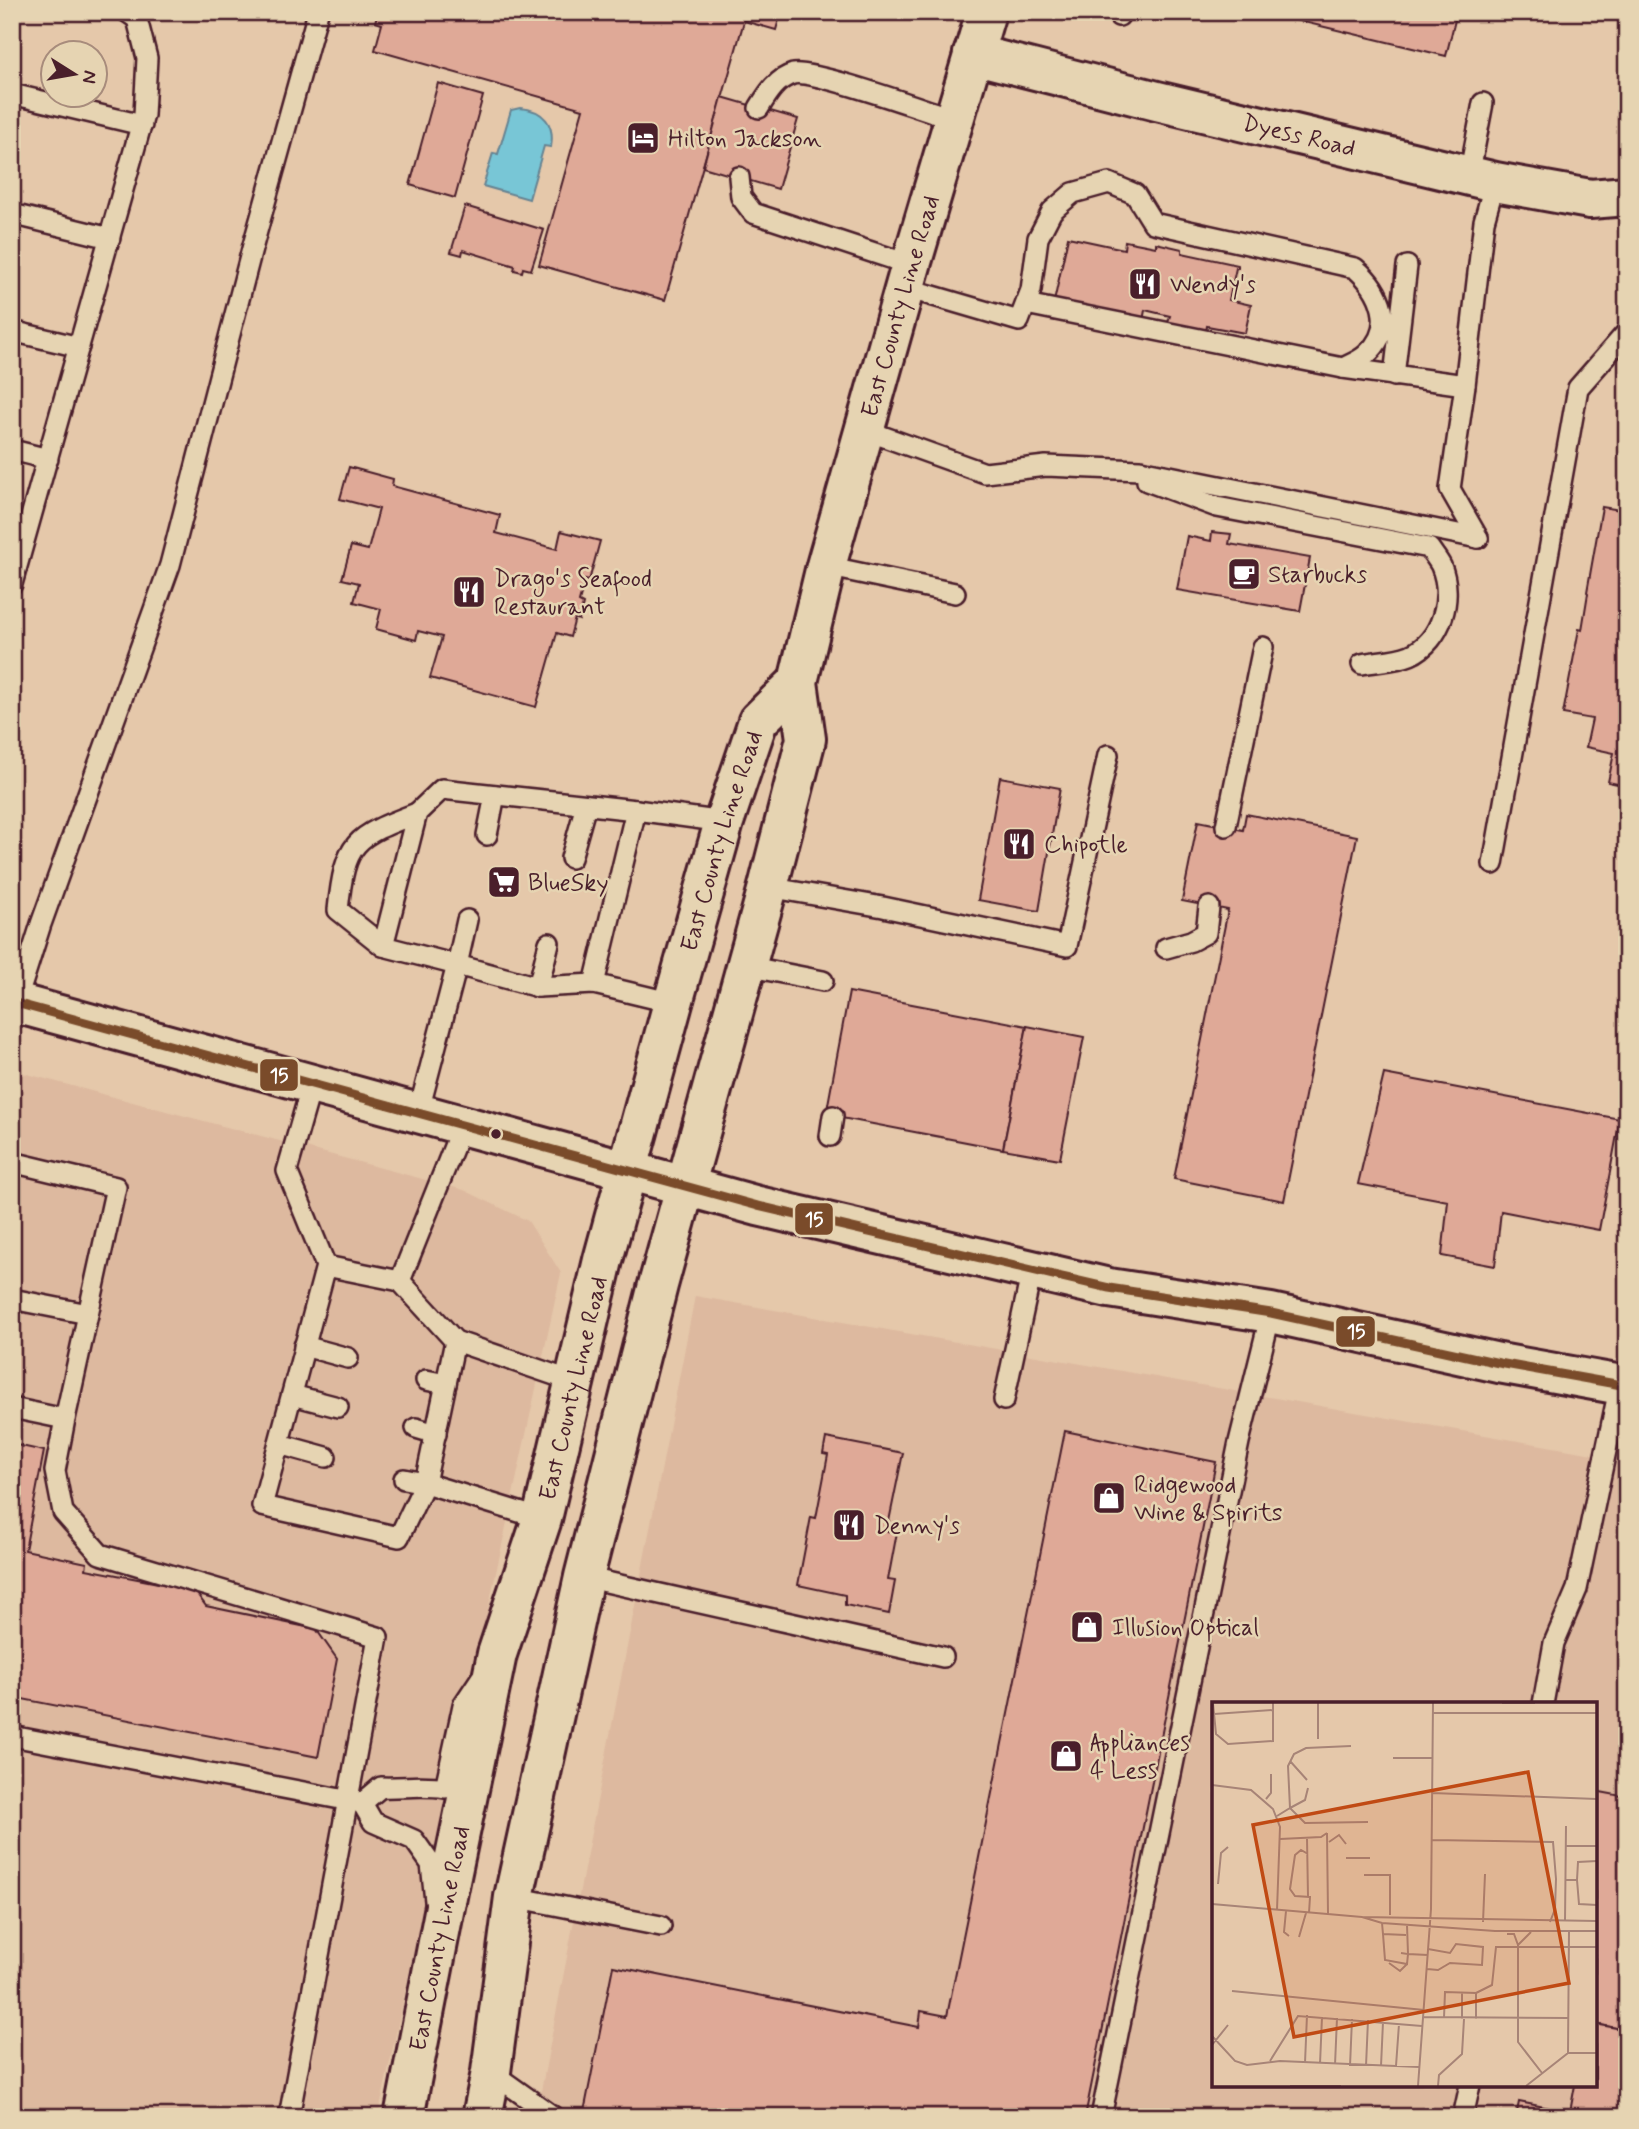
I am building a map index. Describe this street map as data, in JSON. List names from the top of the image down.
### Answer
{
  "streets": {
    "main road": ["Dyess Road", "East County Line Road"]
  },
  "crossings": [
    ["Dyess Road", "East County Line Road"]
  ],
  "places": {
    "hotel": ["Hilton Jackson"],
    "restaurant": [
      "Wendy's",
      "Drago's Seafood Restaurant",
      "Chipotle",
      "Denny's"
    ],
    "cafe": ["Starbucks"],
    "supermarket": ["BlueSky"],
    "shop": ["Ridgewood Wine & Spirits", "Illusion Optical", "Appliances 4 Less"]
  },
  "lines": ["transit line 15"],
  "north": "right"
}
